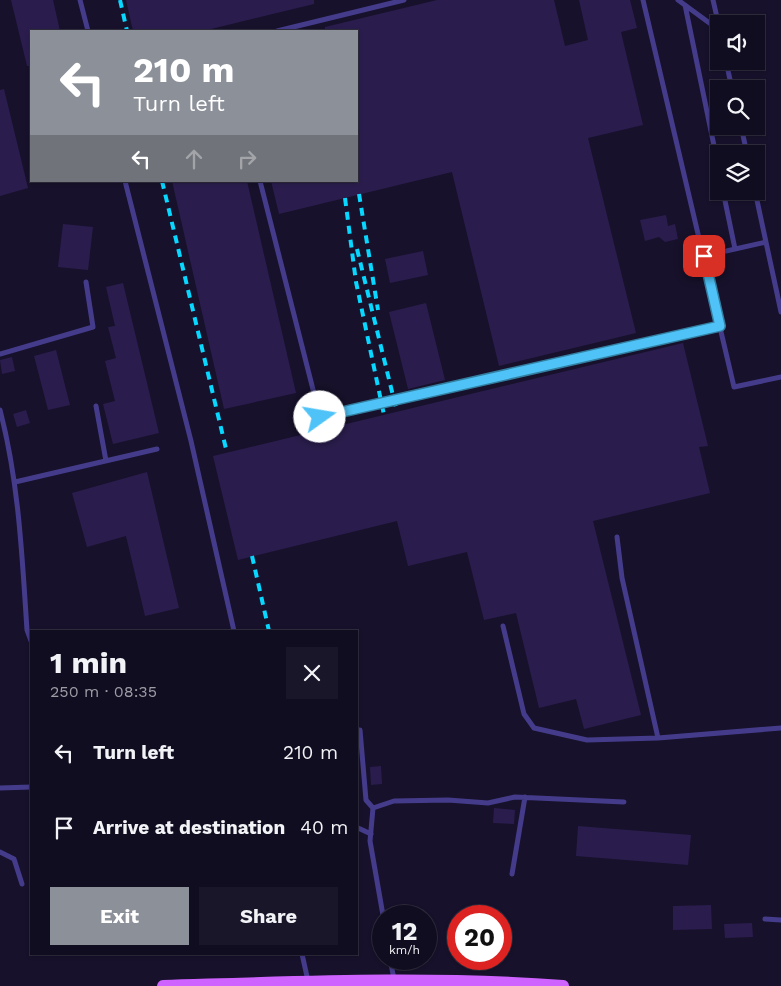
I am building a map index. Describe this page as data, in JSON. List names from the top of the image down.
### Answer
{
  "page": {
    "turn": ["210 m", "Turn left"],
    "heading": ["1 min", "250 m · 08:35"],
    "list": [
      {
        "name": "Turn left",
        "value": "210 m"
      },
      {
        "name": "Arrive at destination",
        "value": "40 m"
      }
    ],
    "buttons": ["Exit", "Share"],
    "speed": "12 km/h",
    "limit": "20"
  }
}
